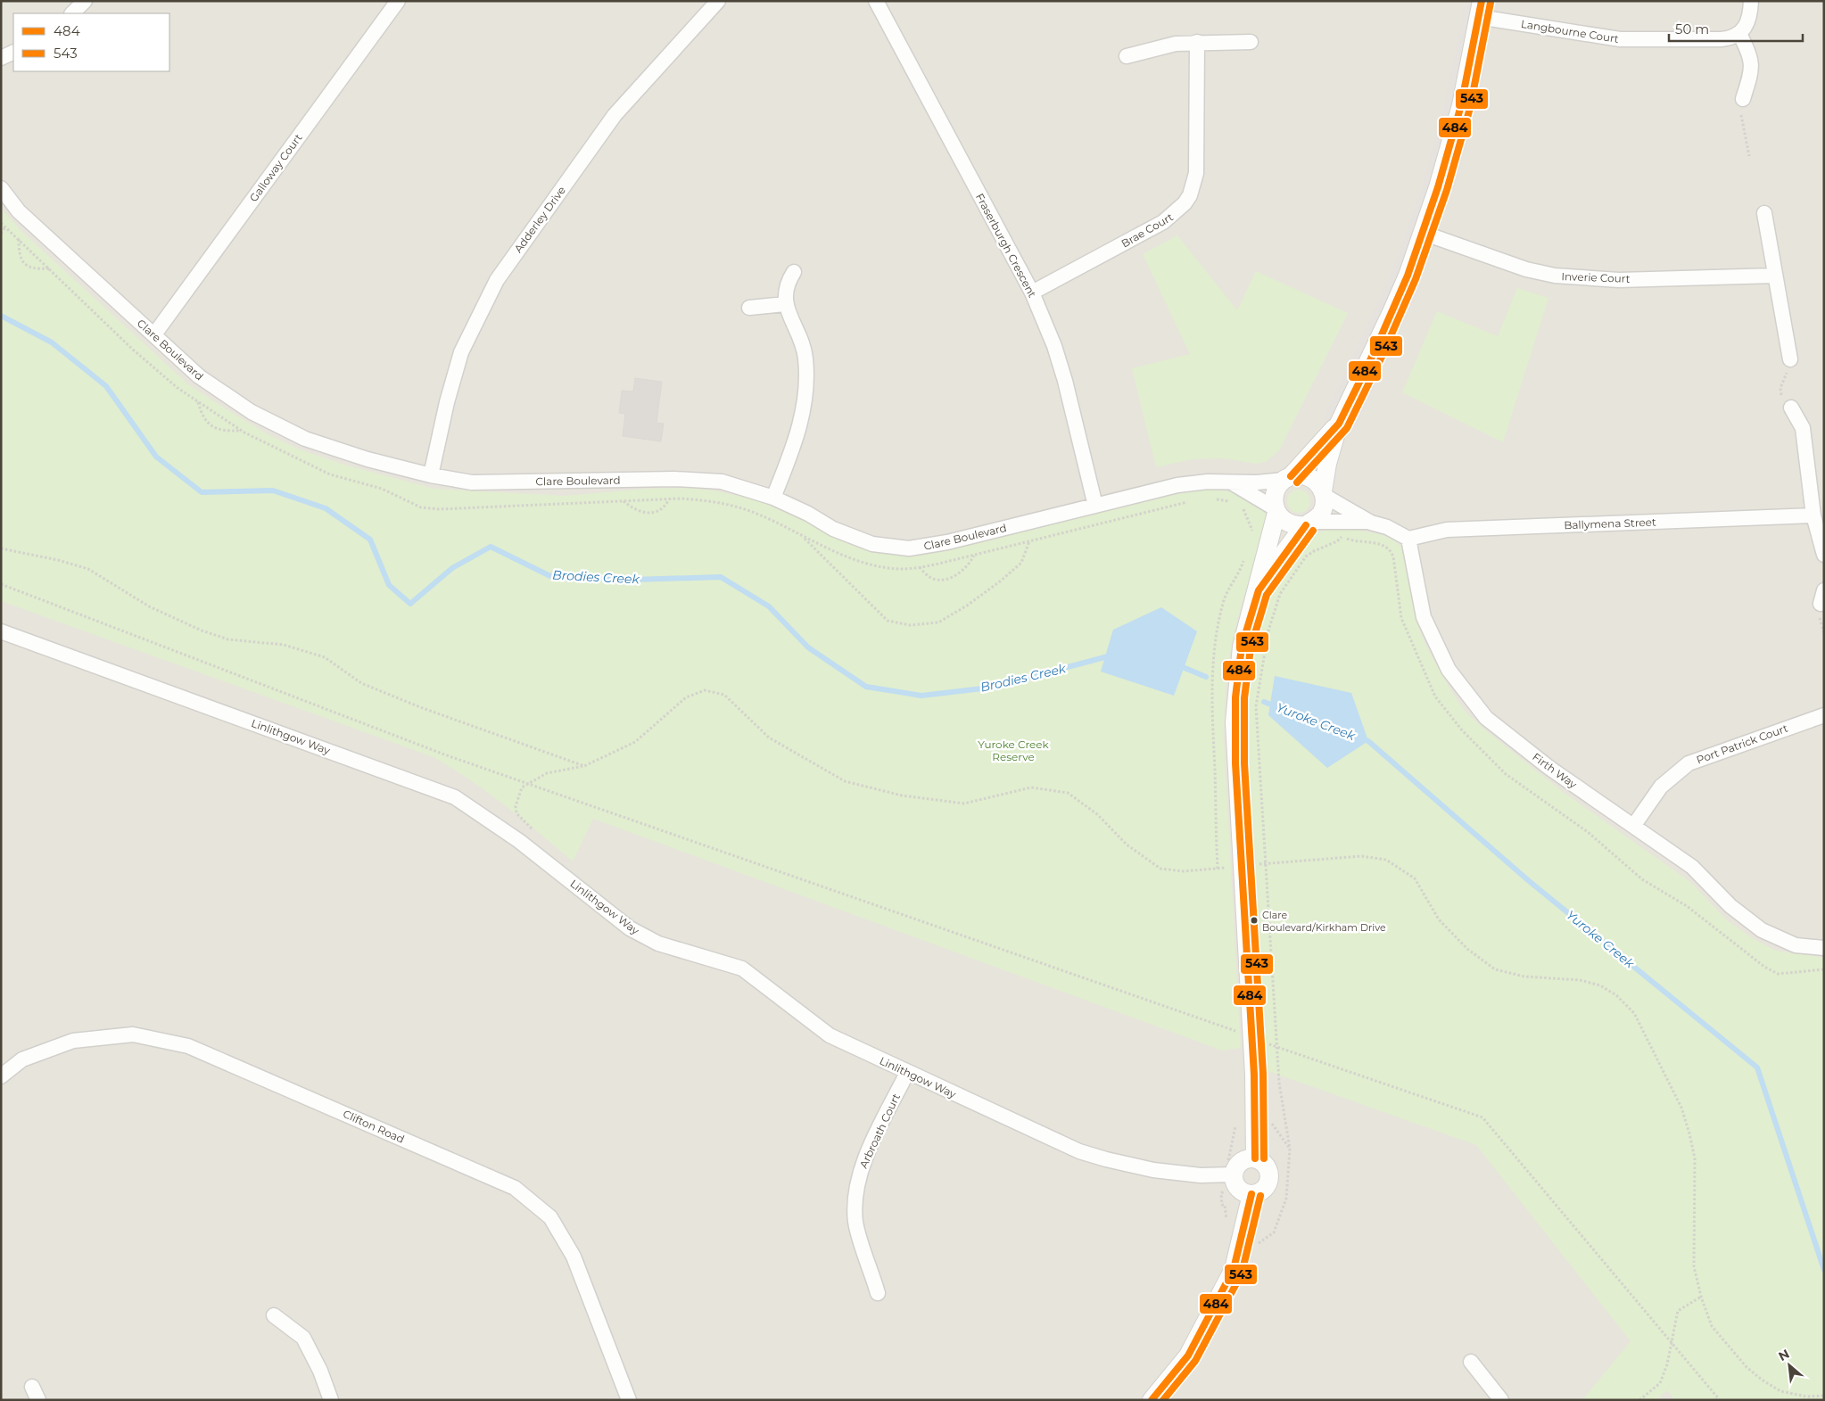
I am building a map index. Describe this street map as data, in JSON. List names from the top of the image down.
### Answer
{
  "streets": {
    "street": [
      "Langbourne Court",
      "Galloway Court",
      "Adderley Drive",
      "Brae Court",
      "Fraserburgh Crescent",
      "Inverie Court",
      "Clare Boulevard",
      "Ballymena Street",
      "Linlithgow Way",
      "Port Patrick Court",
      "Firth Way",
      "Clifton Road",
      "Arbroath Court"
    ]
  },
  "crossings": [
    ["Galloway Court", "Clare Boulevard"],
    ["Adderley Drive", "Clare Boulevard"],
    ["Brae Court", "Fraserburgh Crescent"],
    ["Fraserburgh Crescent", "Clare Boulevard"],
    ["Ballymena Street", "Firth Way"],
    ["Linlithgow Way", "Arbroath Court"],
    ["Port Patrick Court", "Firth Way"]
  ],
  "water": ["Brodies Creek", "Yuroke Creek"],
  "parks": ["Yuroke Creek Reserve"],
  "places": ["Clare Boulevard/Kirkham Drive"],
  "lines": ["transit line 484", "transit line 543"],
  "legend": ["484", "543"],
  "scale_bar": "50 m",
  "north": "top left"
}
